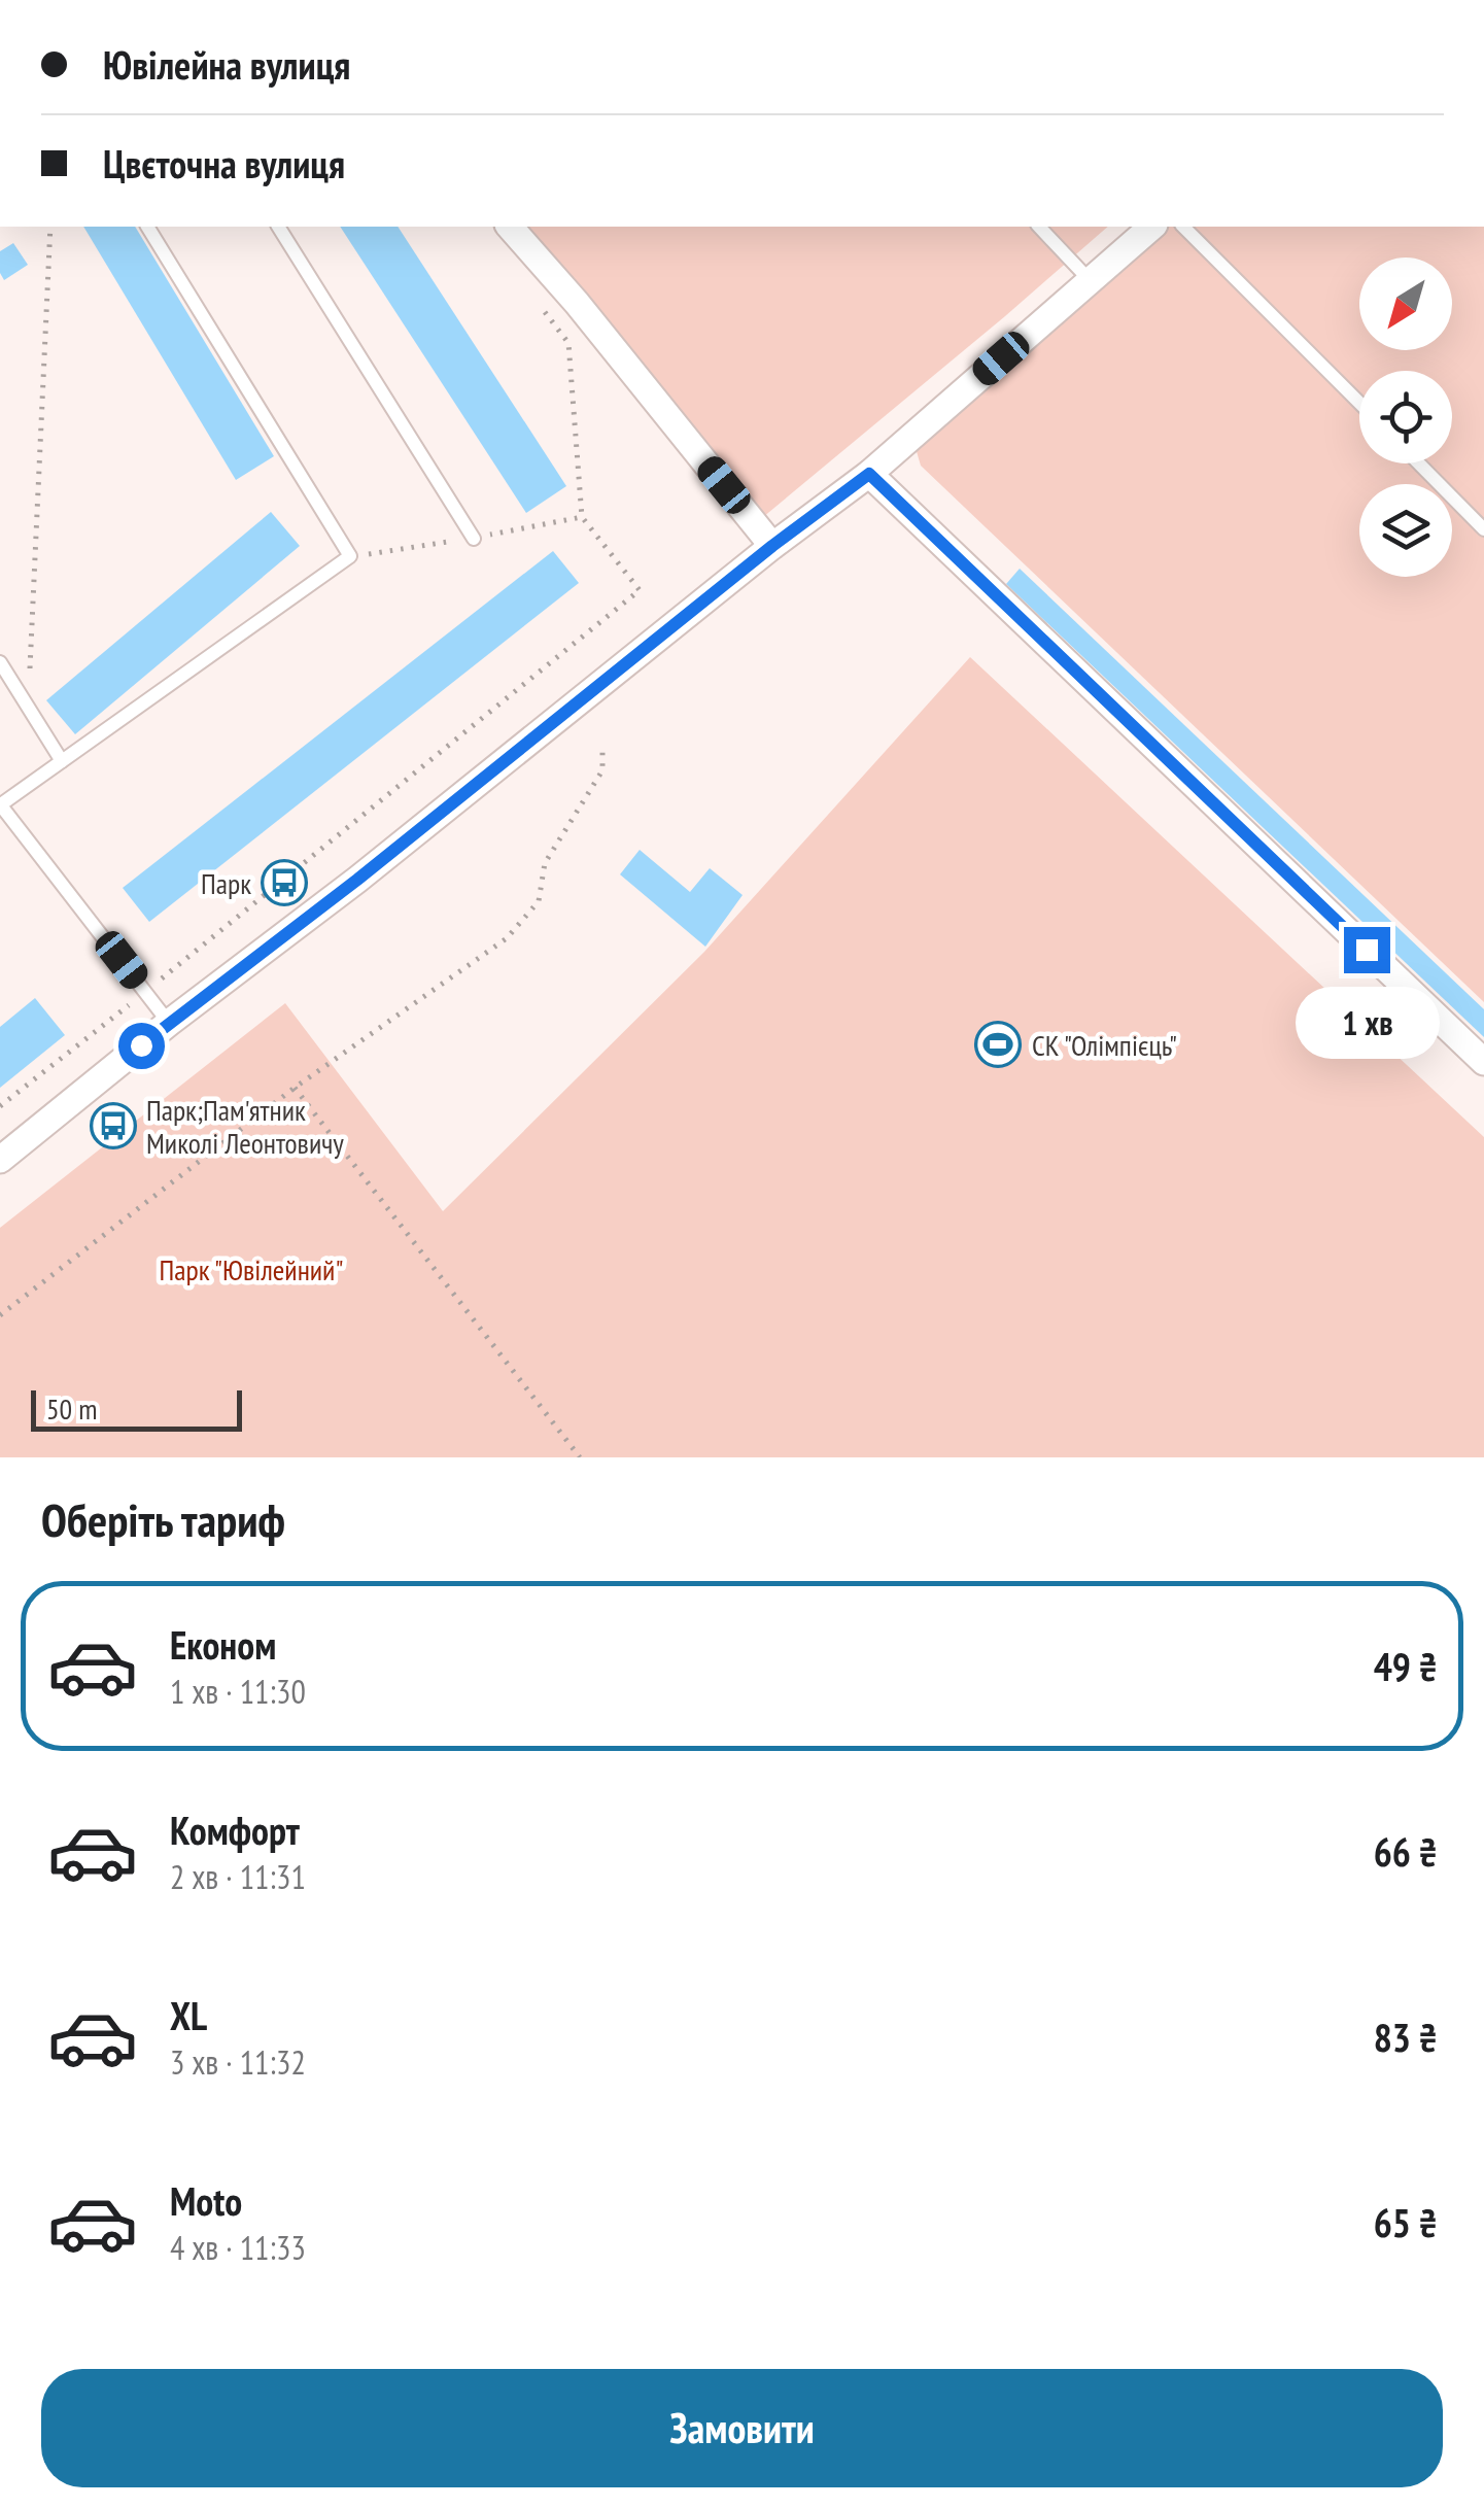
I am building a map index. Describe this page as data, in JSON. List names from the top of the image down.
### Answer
{
  "parks": ["Парк \"Ювілейний\""],
  "places": {
    "bus stop": ["Парк", "Парк;Пам'ятник Миколі Леонтовичу"],
    "sports": ["СК \"Олімпієць\""]
  },
  "scale_bar": "50 m",
  "north": "bottom left",
  "page": {
    "banner": ["Ювілейна вулиця", "Цвєточна вулиця"],
    "bubble": "1 хв",
    "scale": "50 m",
    "heading": "Оберіть тариф",
    "list": [
      {
        "name": "Економ",
        "note": "1 хв · 11:30",
        "value": "49 ₴"
      },
      {
        "name": "Комфорт",
        "note": "2 хв · 11:31",
        "value": "66 ₴"
      },
      {
        "name": "XL",
        "note": "3 хв · 11:32",
        "value": "83 ₴"
      },
      {
        "name": "Moto",
        "note": "4 хв · 11:33",
        "value": "65 ₴"
      }
    ],
    "buttons": "Замовити"
  }
}
